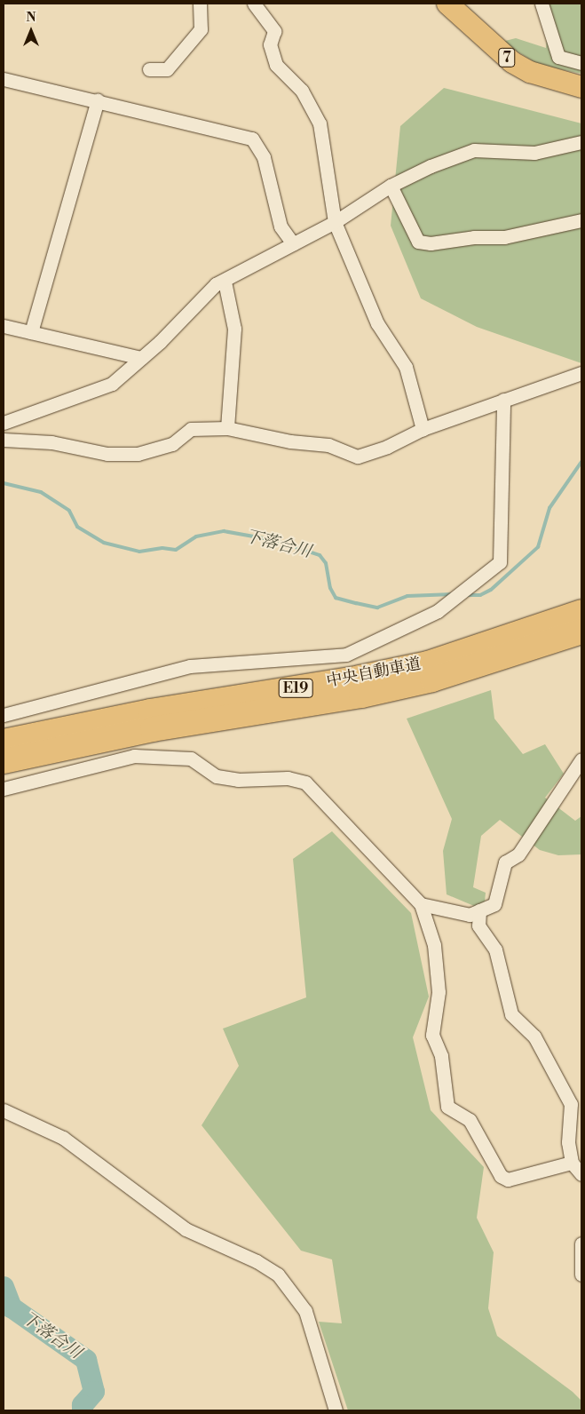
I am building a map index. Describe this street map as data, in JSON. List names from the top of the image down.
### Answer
{
  "streets": {
    "highway": ["中央自動車道", "E19"],
    "main road": ["7"]
  },
  "water": ["下落合川"],
  "north": "top"
}
